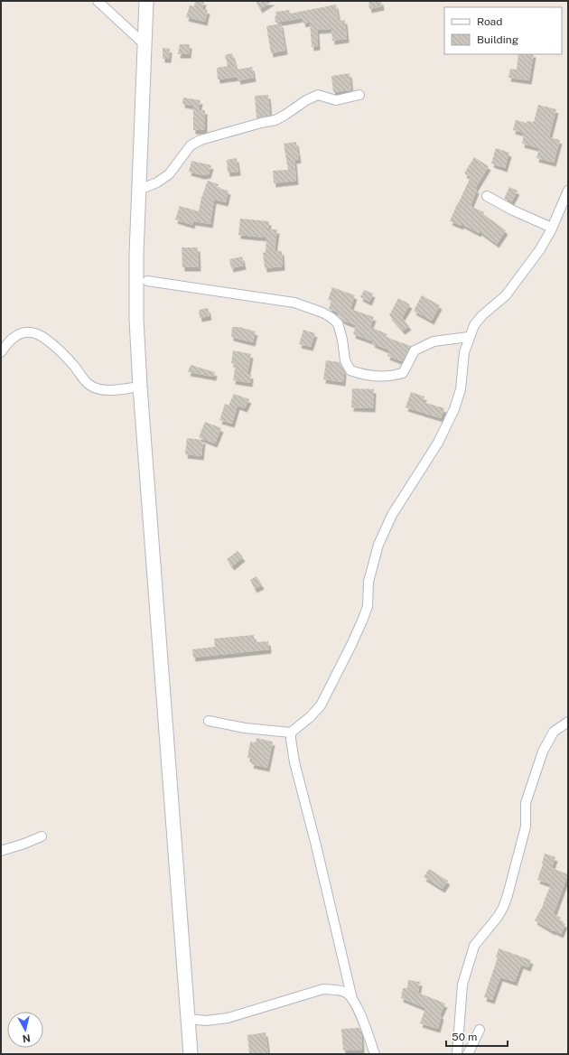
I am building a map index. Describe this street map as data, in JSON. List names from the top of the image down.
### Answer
{
  "legend": ["Road", "Building"],
  "scale_bar": "50 m",
  "north": "bottom"
}
